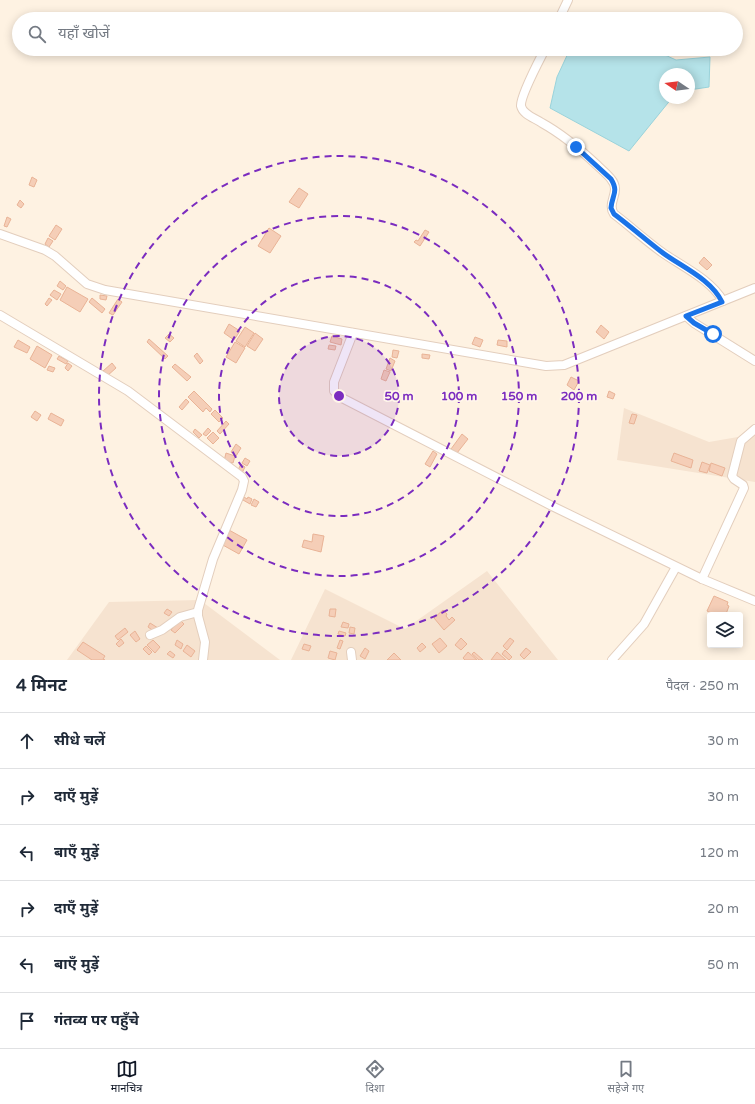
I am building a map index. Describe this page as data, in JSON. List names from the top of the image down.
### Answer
{
  "north": "left",
  "page": {
    "search": "यहाँ खोजें",
    "heading": ["4 मिनट", "पैदल · 250 m"],
    "list": [
      ["सीधे चलें", "30 m"],
      ["दाएँ मुड़ें", "30 m"],
      ["बाएँ मुड़ें", "120 m"],
      ["दाएँ मुड़ें", "20 m"],
      ["बाएँ मुड़ें", "50 m"],
      "गंतव्य पर पहुँचे"
    ],
    "nav": ["मानचित्र", "दिशा", "सहेजे गए"]
  },
  "rings": [
    "50 m",
    "100 m",
    "150 m",
    "200 m"
  ]
}
